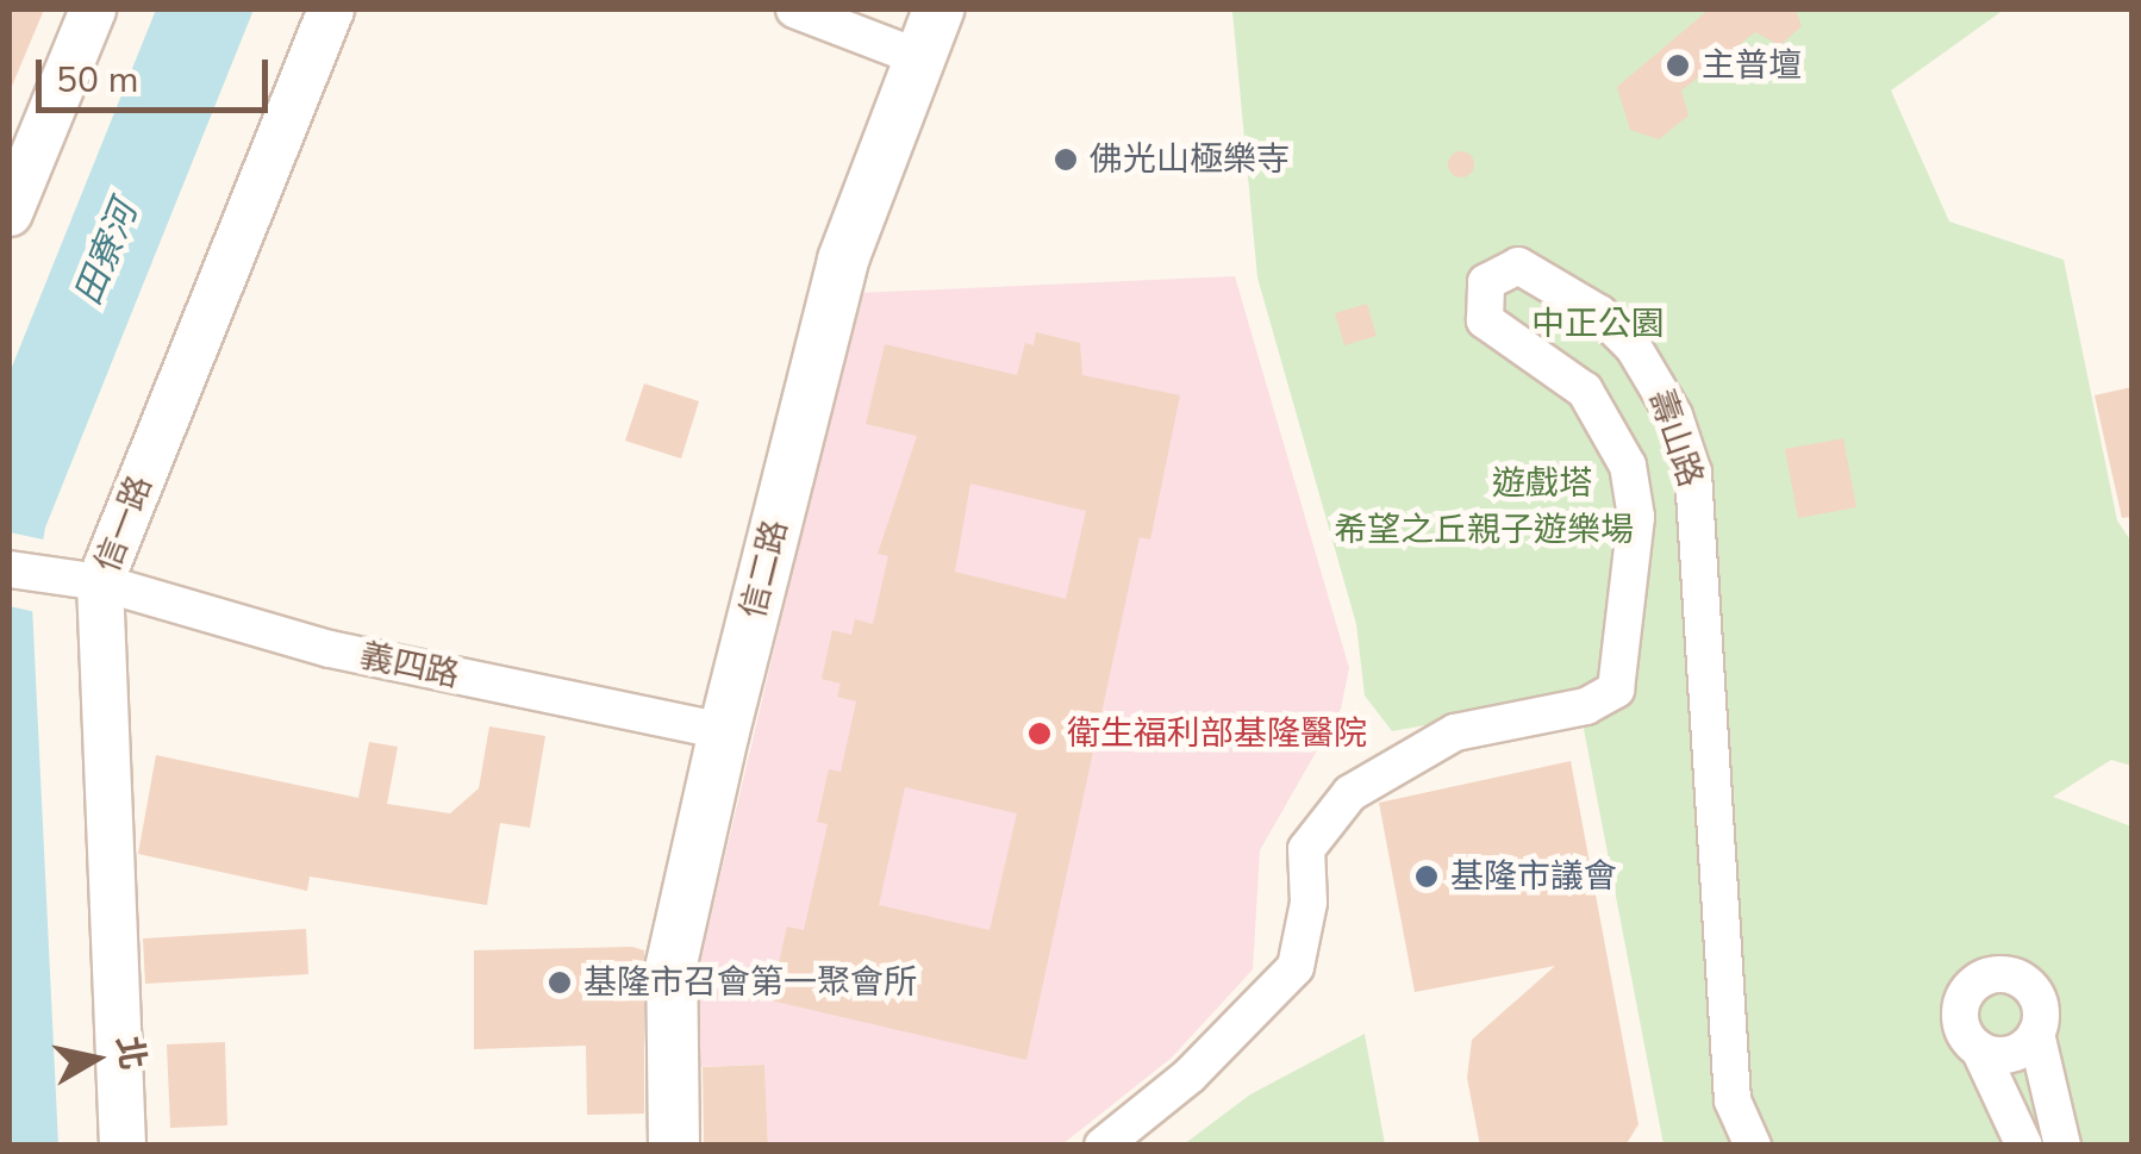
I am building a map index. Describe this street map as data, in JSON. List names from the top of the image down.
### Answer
{
  "streets": {
    "main road": ["信二路"],
    "street": ["壽山路", "信一路", "義四路"]
  },
  "crossings": [
    ["信一路", "義四路"],
    ["信二路", "義四路"]
  ],
  "water": ["田寮河"],
  "parks": ["中正公園", "遊戲塔", "希望之丘親子遊樂場"],
  "places": [
    "主普壇",
    "佛光山極樂寺",
    "衛生福利部基隆醫院",
    "基隆市議會",
    "基隆市召會第一聚會所"
  ],
  "scale_bar": "50 m",
  "north": "right"
}
